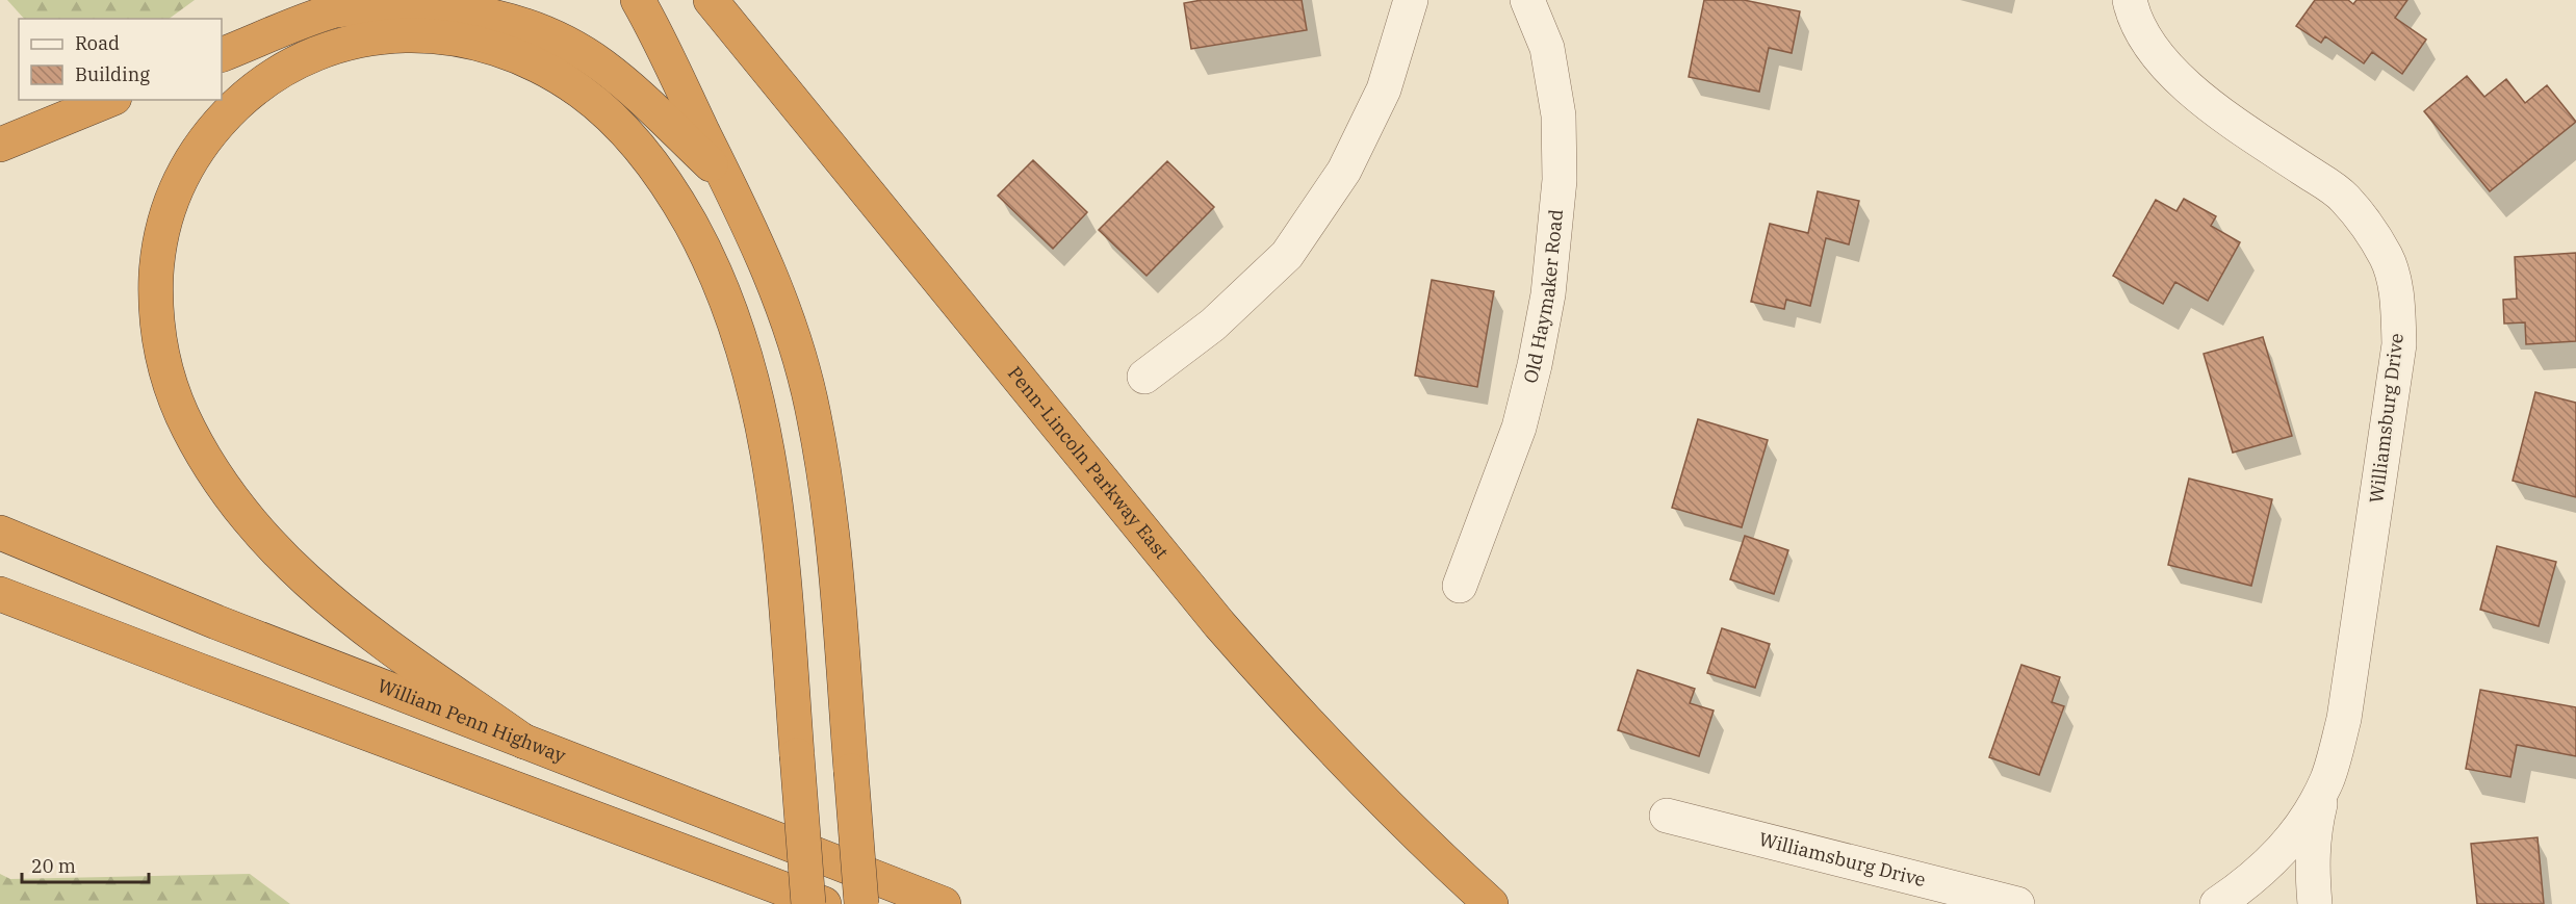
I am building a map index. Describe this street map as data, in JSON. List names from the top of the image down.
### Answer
{
  "streets": {
    "highway": ["Penn-Lincoln Parkway East", "William Penn Highway"],
    "street": ["Old Haymaker Road", "Williamsburg Drive"]
  },
  "legend": ["Road", "Building"],
  "scale_bar": "20 m"
}
